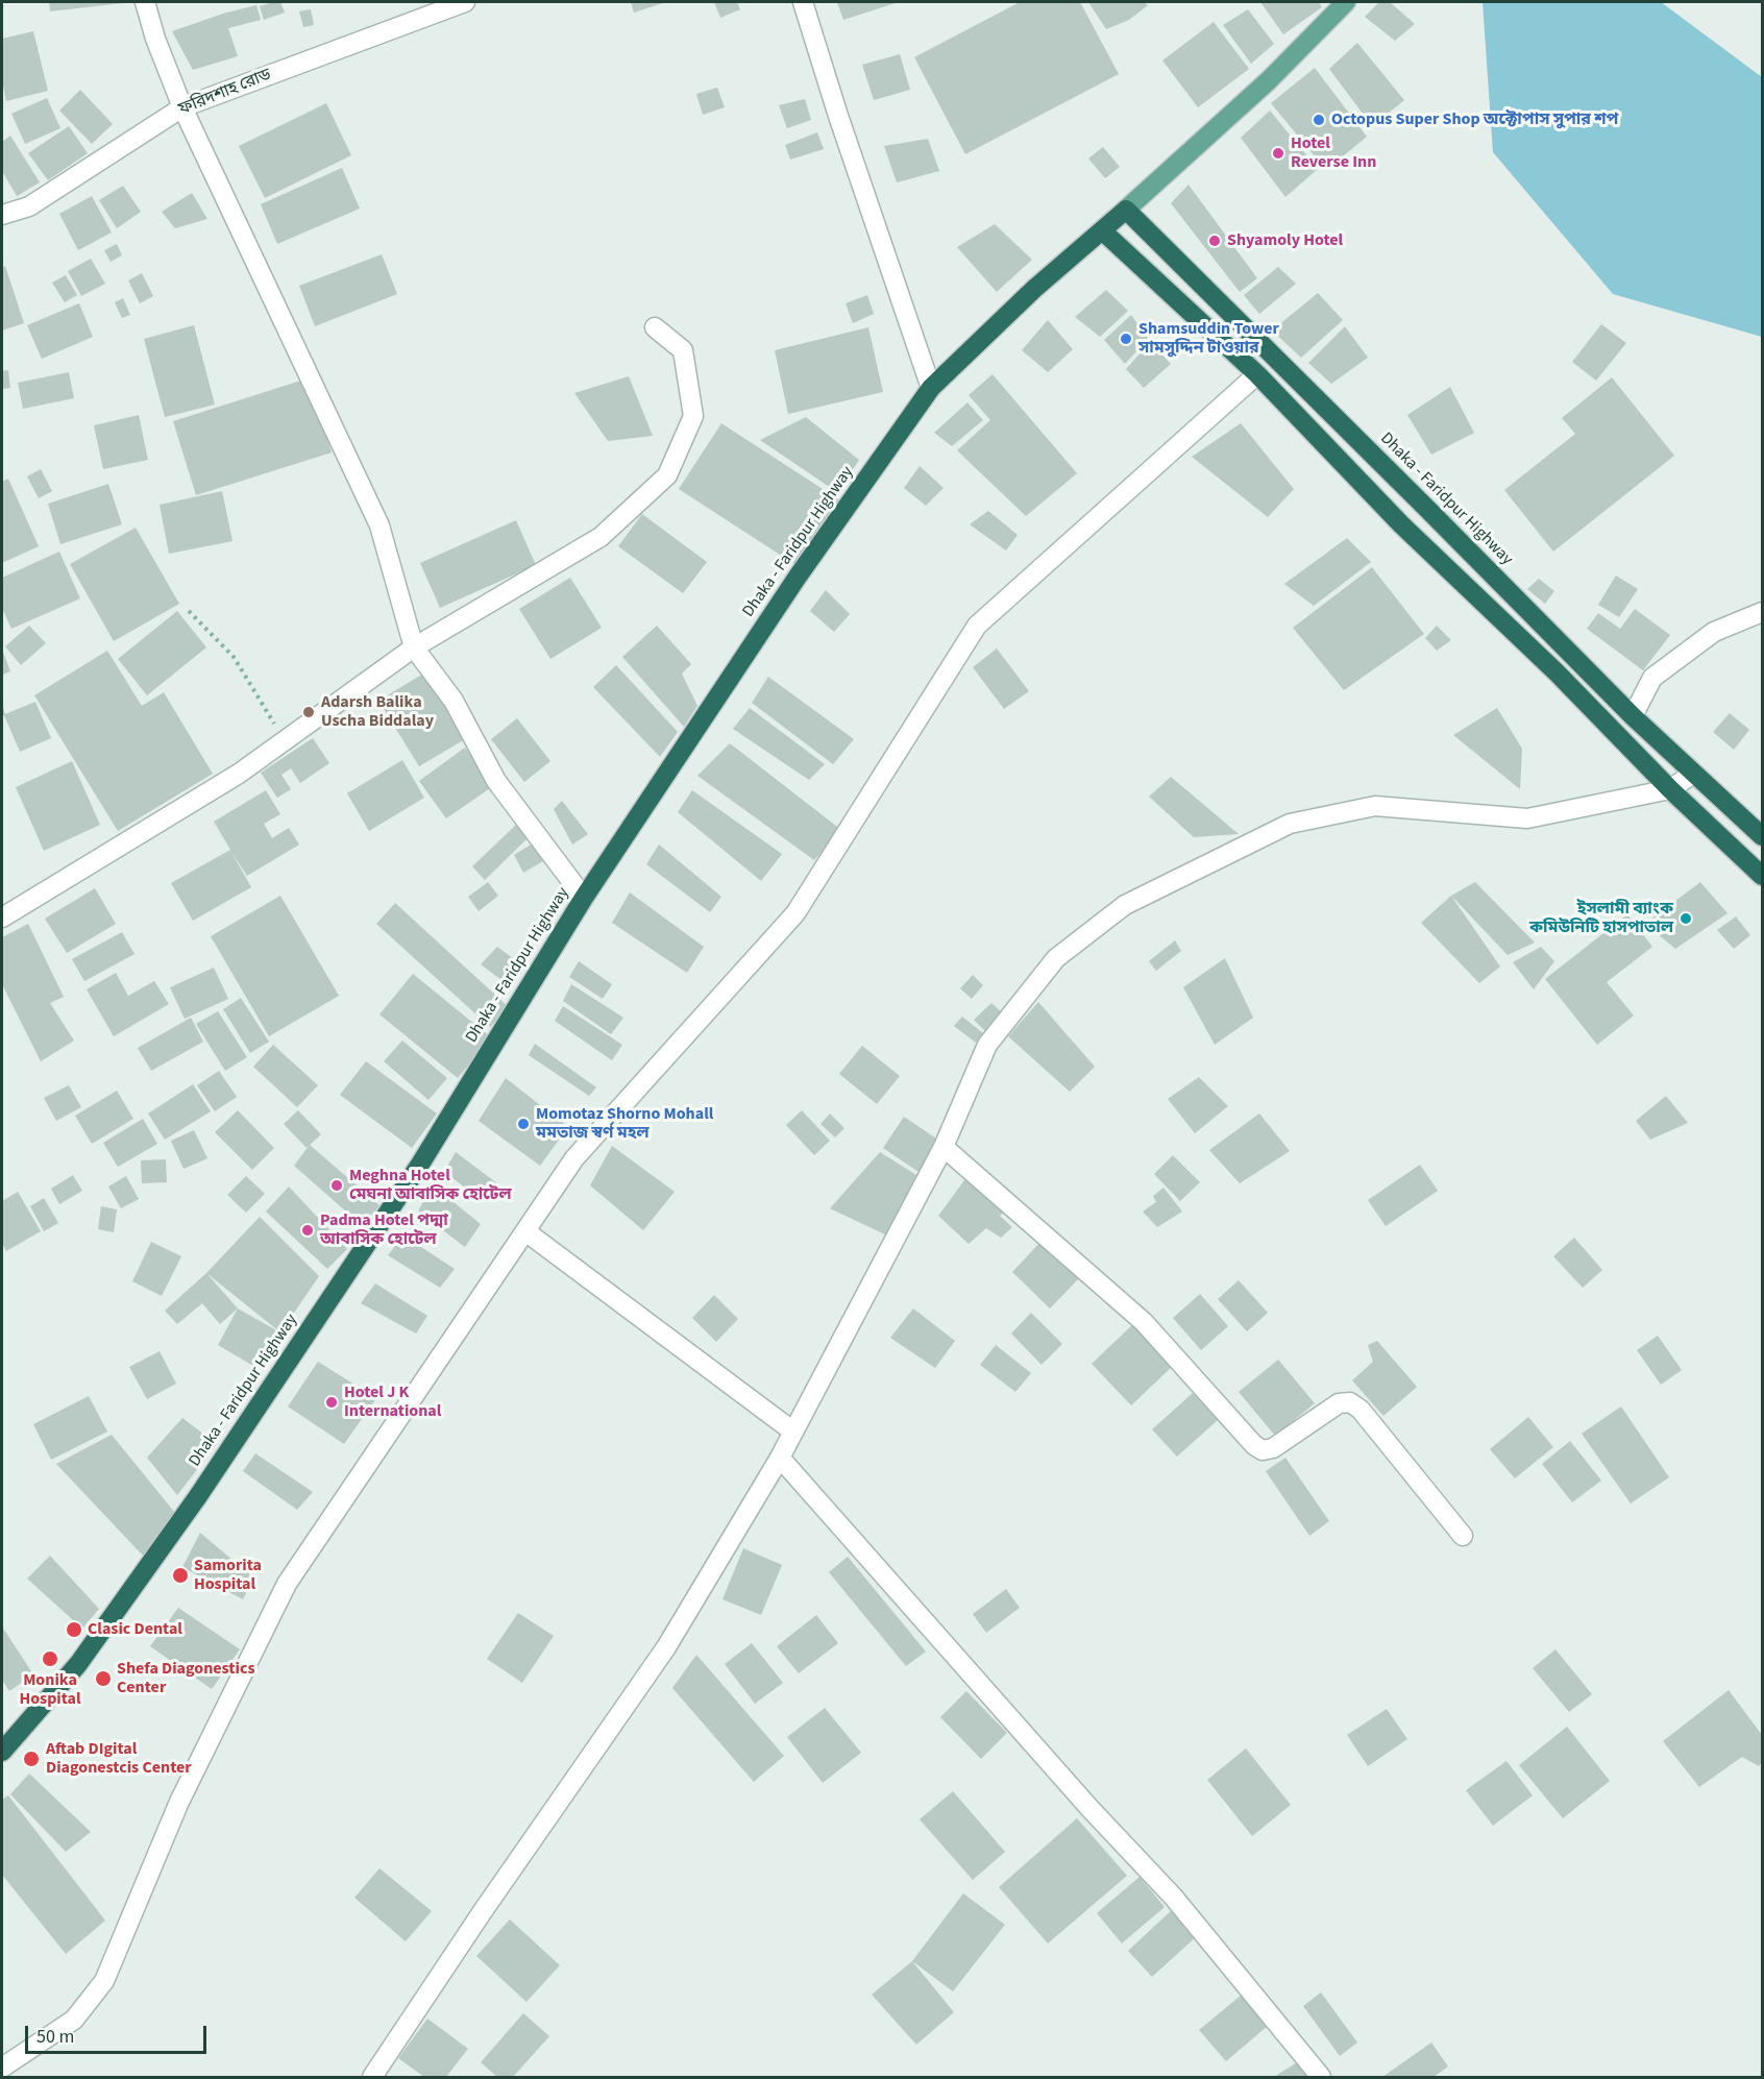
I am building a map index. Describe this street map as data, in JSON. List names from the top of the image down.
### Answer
{
  "streets": {
    "highway": ["Dhaka - Faridpur Highway"],
    "street": ["ফরিদশাহ রোড"]
  },
  "places": [
    "Octopus Super Shop অক্টোপাস সুপার শপ",
    "Hotel Reverse Inn",
    "Shyamoly Hotel",
    "Shamsuddin Tower সামসুদ্দিন টাওয়ার",
    "Adarsh Balika Uscha Biddalay",
    "ইসলামী ব্যাংক কমিউনিটি হাসপাতাল",
    "Momotaz Shorno Mohall মমতাজ স্বর্ণ মহল",
    "Meghna Hotel মেঘনা আবাসিক হোটেল",
    "Padma Hotel পদ্মা আবাসিক হোটেল",
    "Hotel J K International",
    "Samorita Hospital",
    "Clasic Dental",
    "Monika Hospital",
    "Shefa Diagonestics Center",
    "Aftab DIgital Diagonestcis Center"
  ],
  "scale_bar": "50 m"
}
